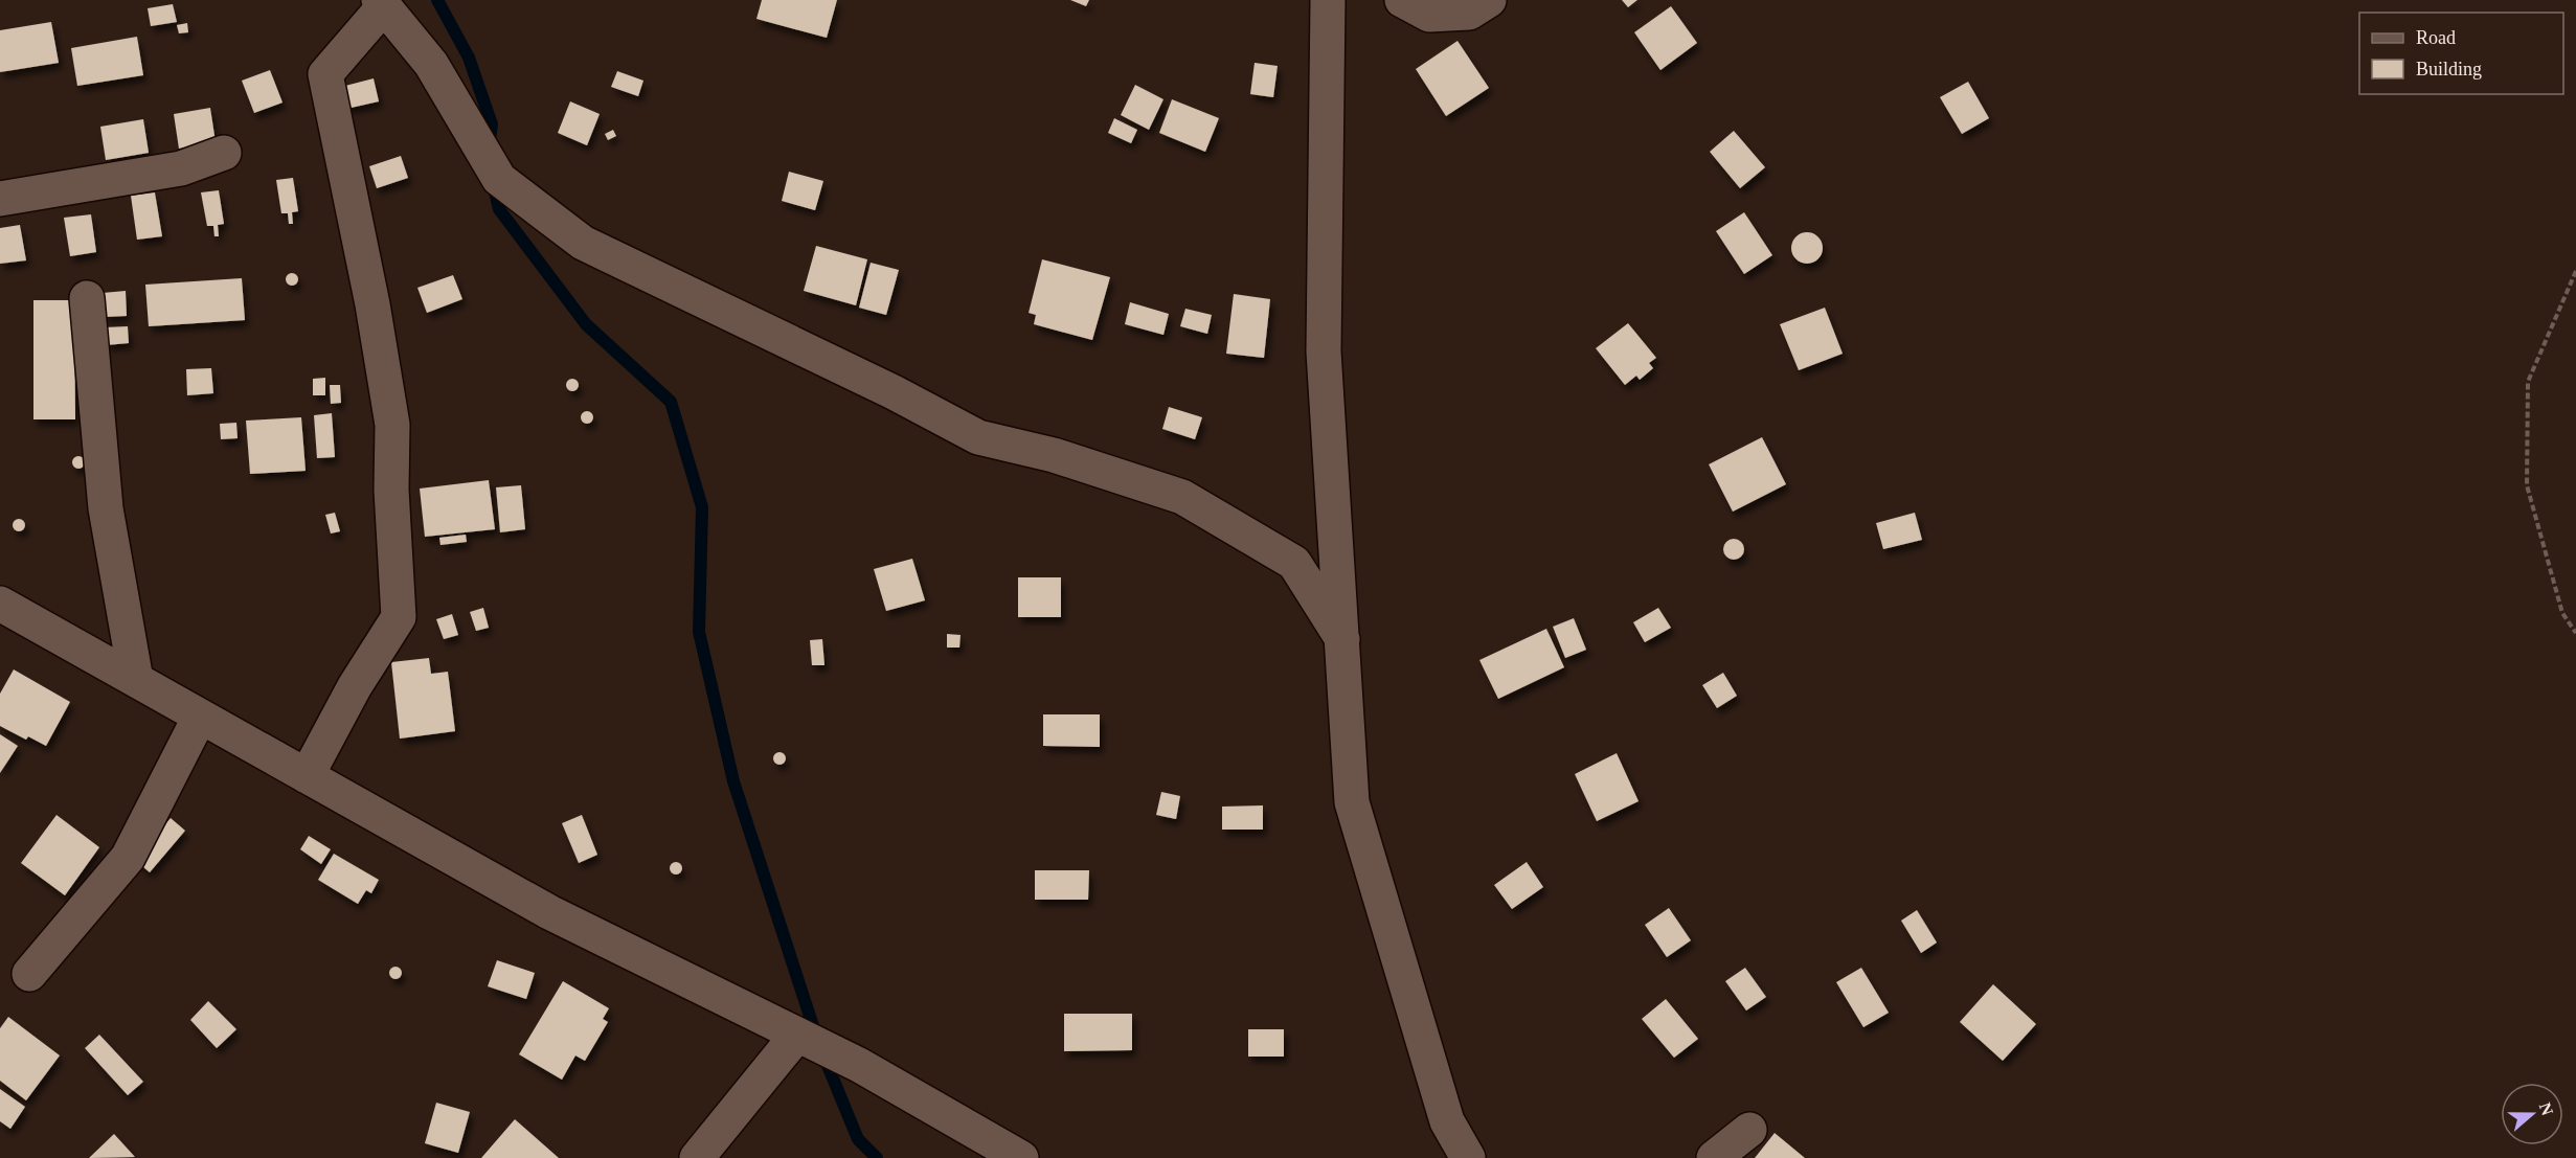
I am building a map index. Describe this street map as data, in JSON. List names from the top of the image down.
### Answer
{
  "legend": ["Road", "Building"],
  "north": "right"
}
